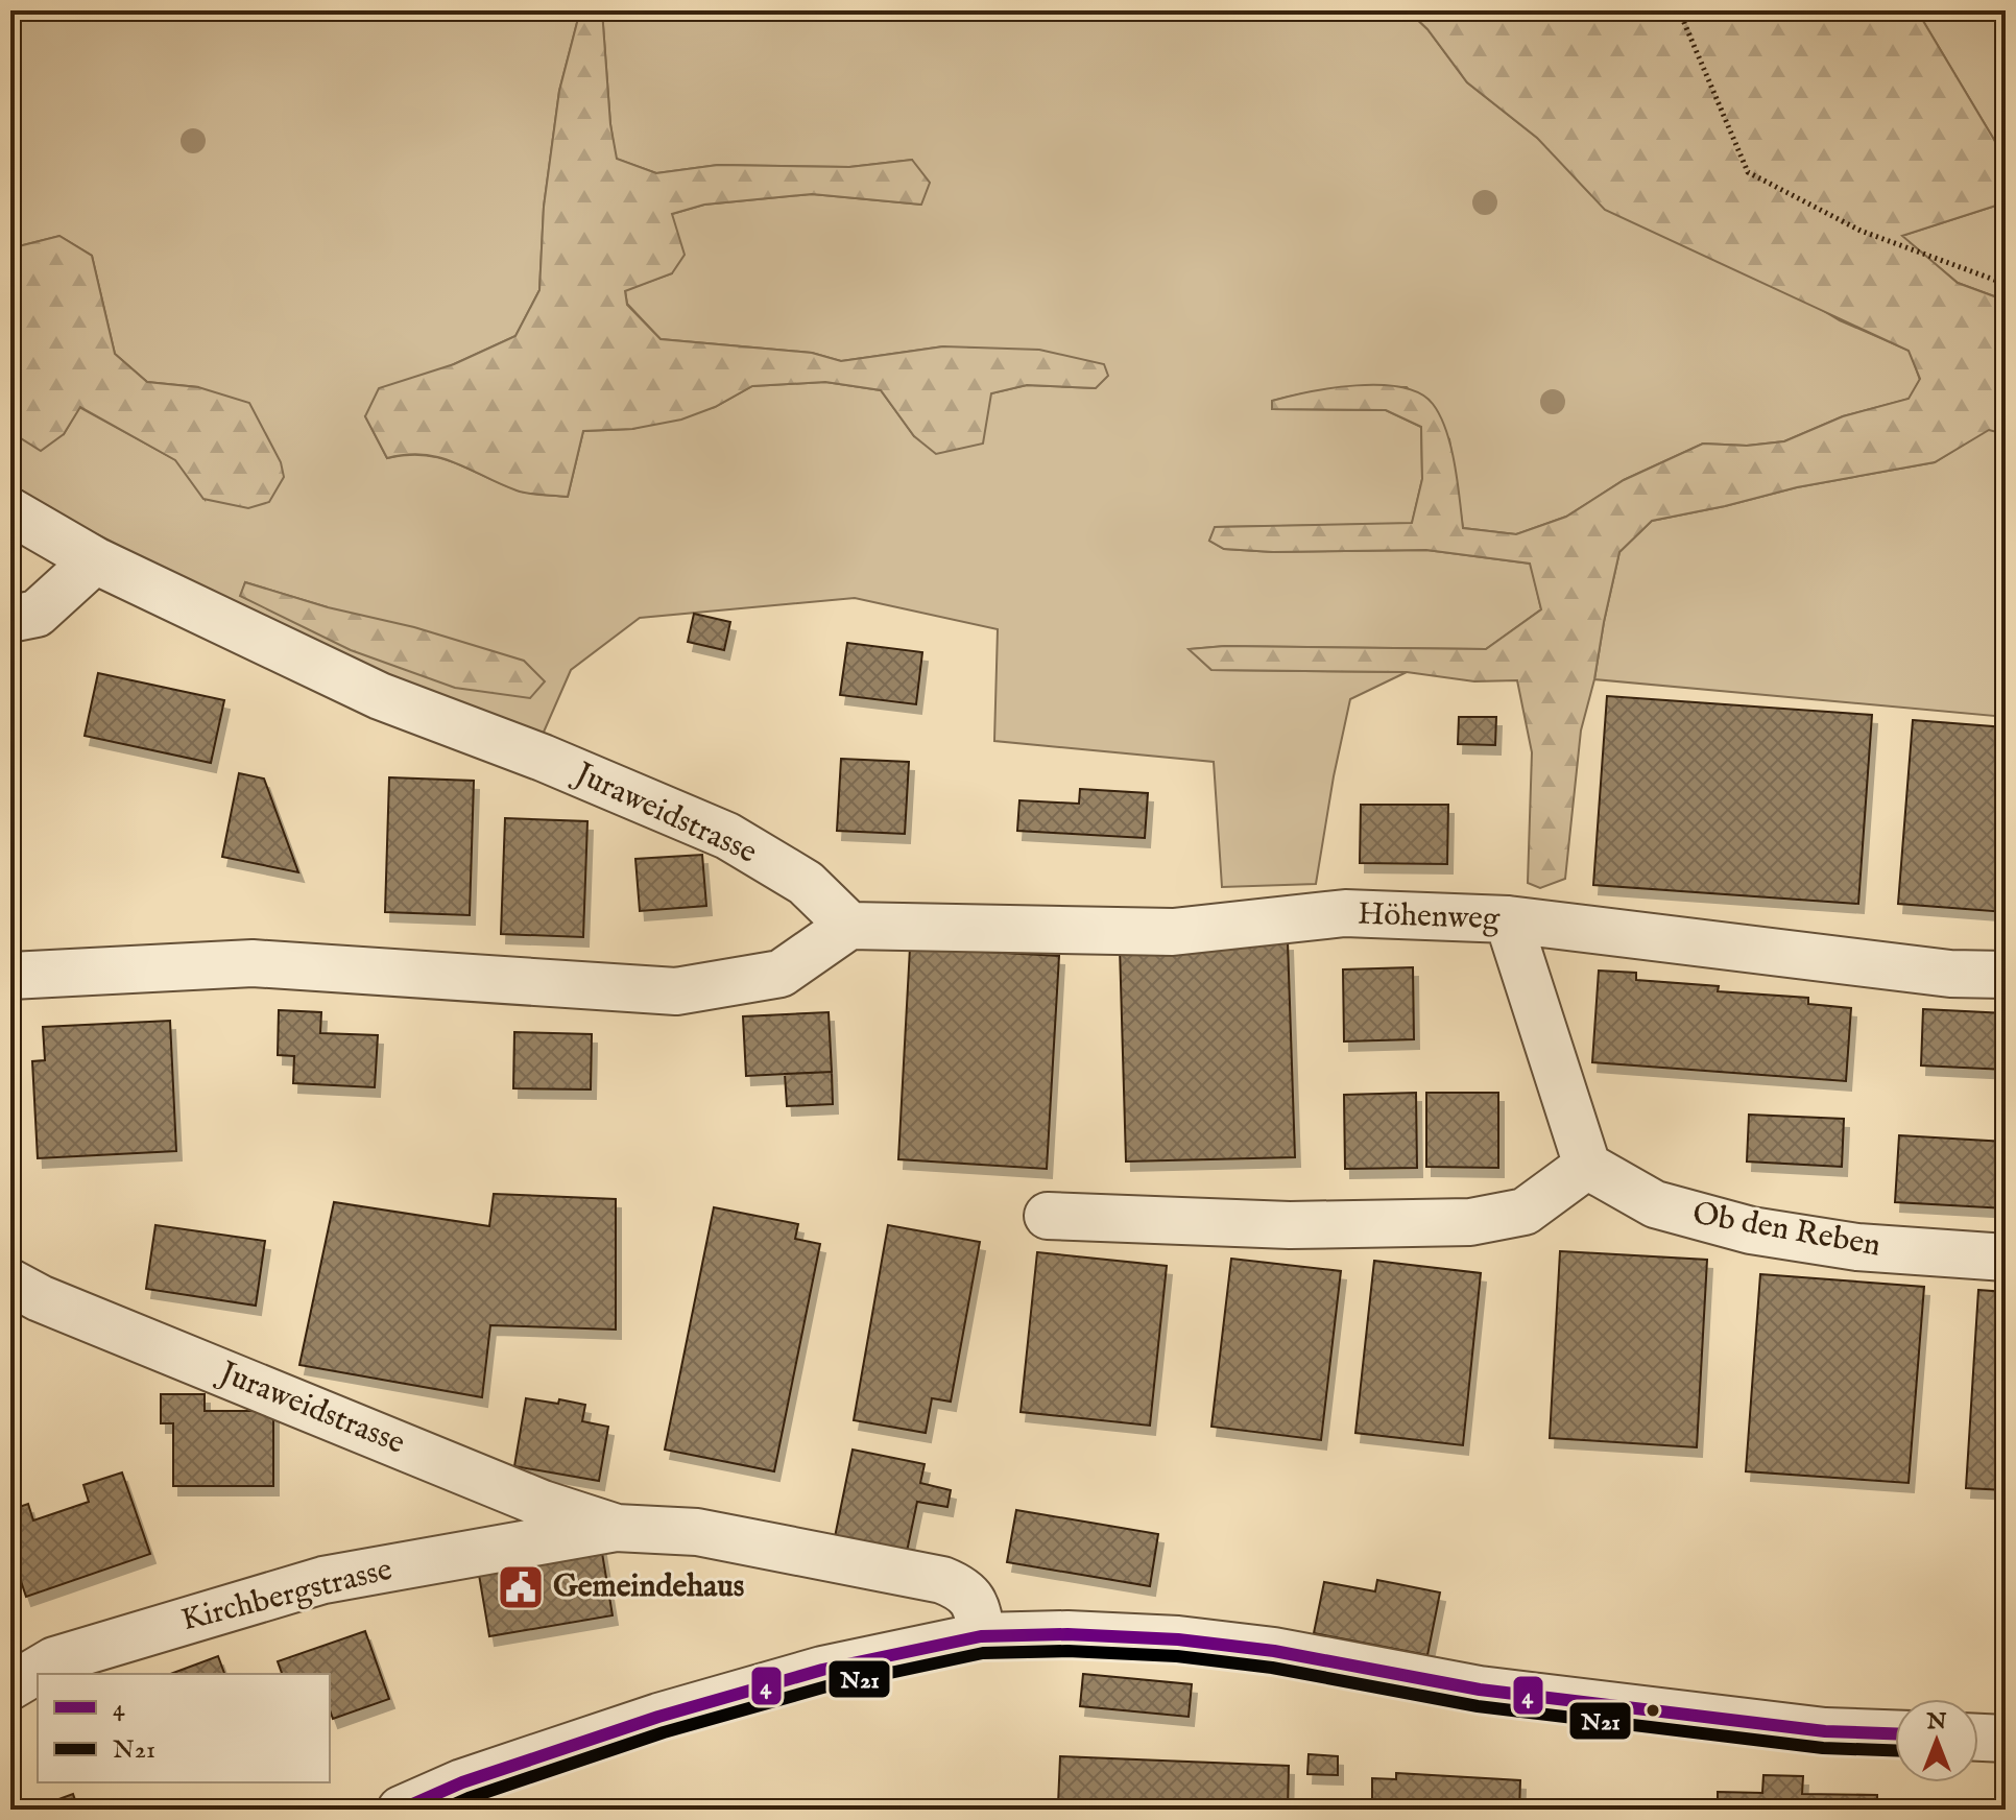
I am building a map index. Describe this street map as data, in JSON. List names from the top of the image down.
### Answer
{
  "streets": {
    "street": [
      "Juraweidstrasse",
      "Höhenweg",
      "Ob den Reben",
      "Kirchbergstrasse"
    ]
  },
  "crossings": [
    ["Juraweidstrasse", "Höhenweg"],
    ["Juraweidstrasse", "Kirchbergstrasse"]
  ],
  "places": {
    "public building": ["Gemeindehaus"]
  },
  "lines": ["transit line 4", "transit line N21"],
  "legend": ["4", "N21"],
  "north": "top"
}
